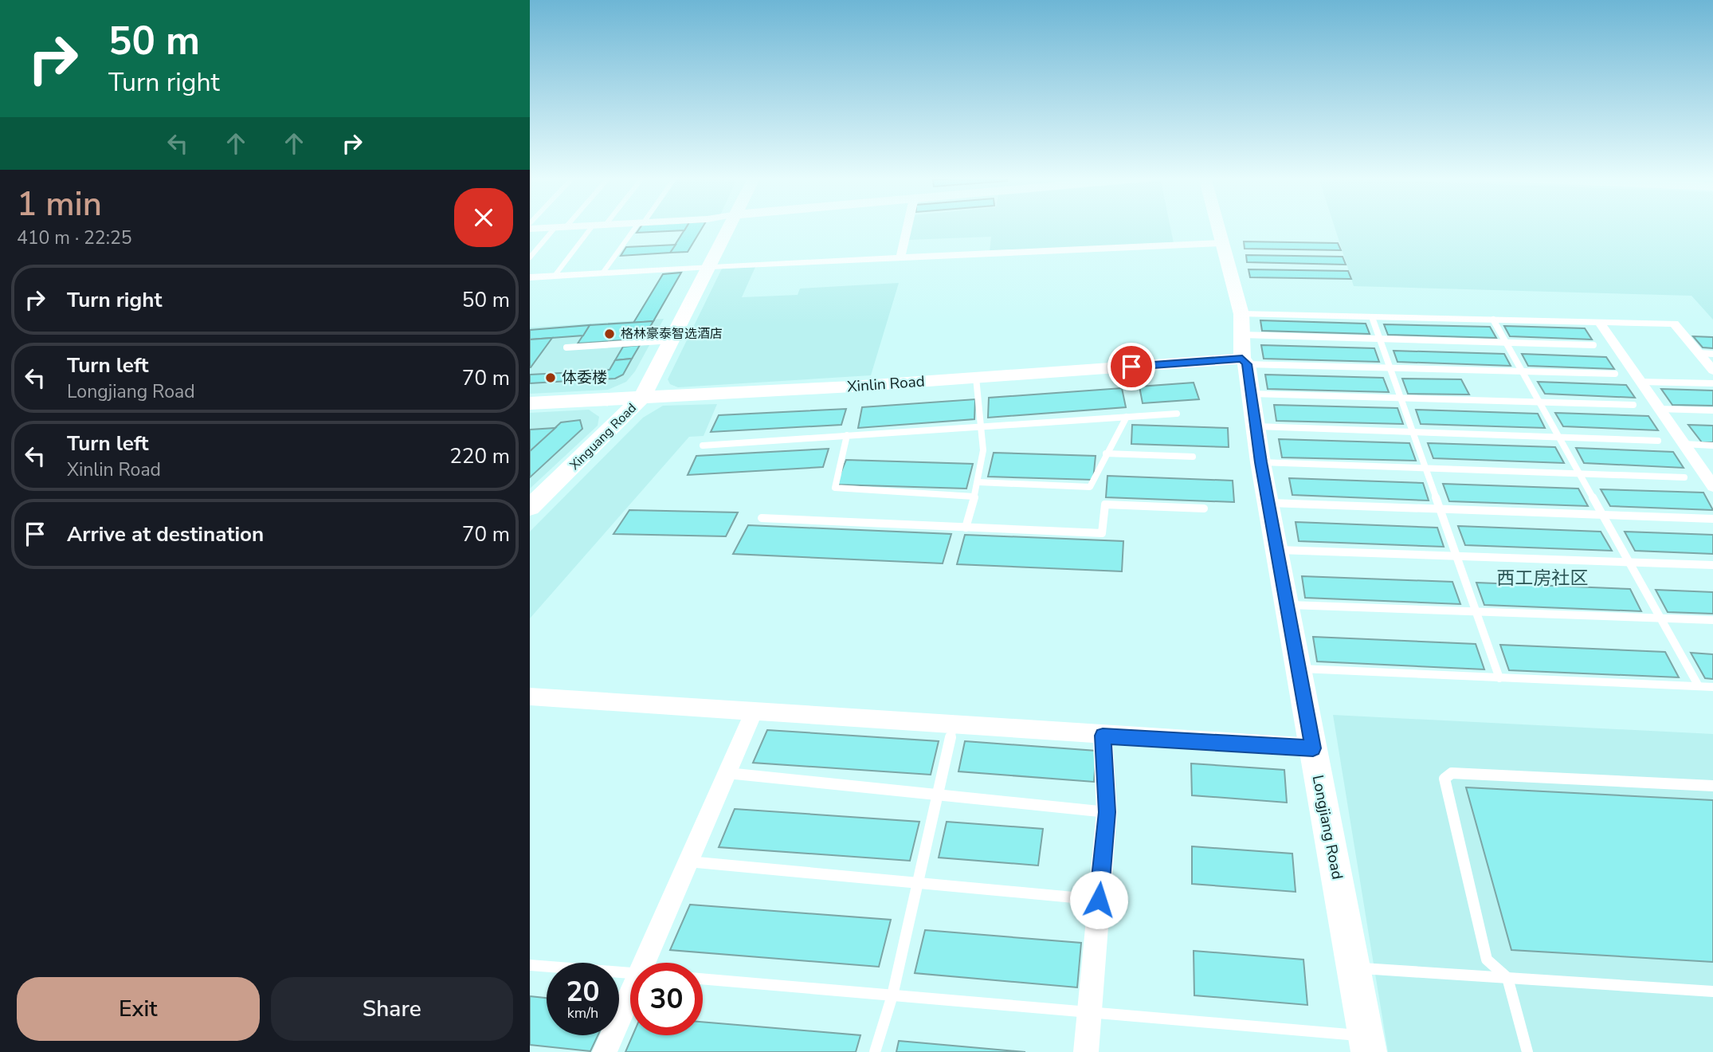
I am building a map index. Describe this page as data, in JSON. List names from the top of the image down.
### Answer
{
  "streets": {
    "street": ["Xinlin Road", "Xinguang Road", "Longjiang Road"]
  },
  "crossings": [
    ["Xinlin Road", "Xinguang Road"],
    ["Xinlin Road", "Longjiang Road"]
  ],
  "districts": ["西工房社区"],
  "places": ["格林豪泰智选酒店", "体委楼"],
  "page": {
    "turn": ["50 m", "Turn right"],
    "heading": ["1 min", "410 m · 22:25"],
    "list": [
      {
        "name": "Turn right",
        "value": "50 m"
      },
      {
        "name": "Turn left",
        "note": "Longjiang Road",
        "value": "70 m"
      },
      {
        "name": "Turn left",
        "note": "Xinlin Road",
        "value": "220 m"
      },
      {
        "name": "Arrive at destination",
        "value": "70 m"
      }
    ],
    "speed": "20 km/h",
    "limit": "30",
    "buttons": ["Exit", "Share"]
  }
}
